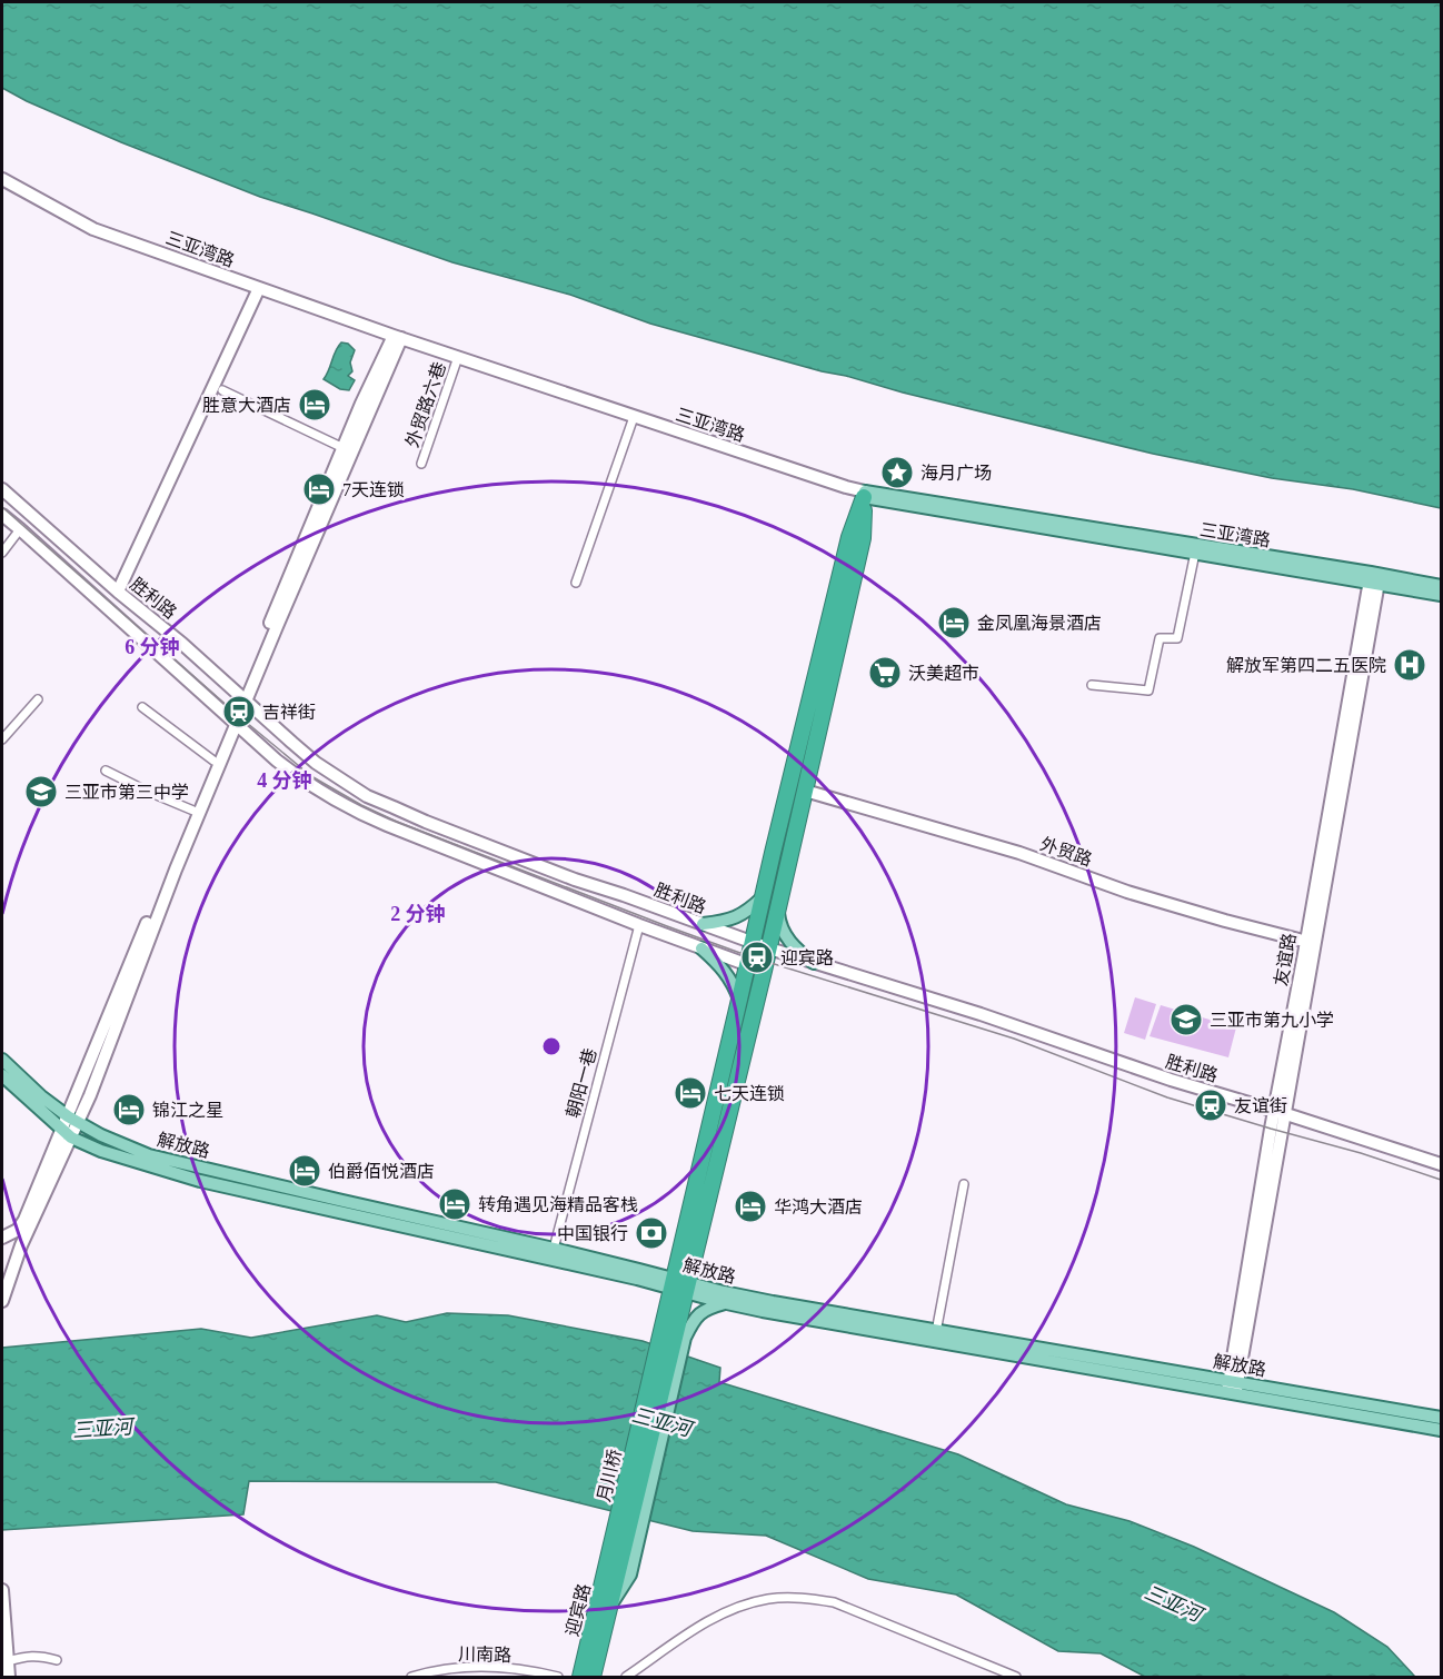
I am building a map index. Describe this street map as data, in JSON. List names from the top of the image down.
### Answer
{
  "streets": {
    "highway": ["月川桥", "迎宾路"],
    "main road": [
      "三亚湾路",
      "胜利路",
      "外贸路",
      "友谊路",
      "解放路"
    ],
    "street": ["外贸路六巷", "朝阳一巷", "川南路"]
  },
  "crossings": [
    ["三亚湾路", "外贸路六巷"],
    ["三亚湾路", "友谊路"],
    ["胜利路", "友谊路"],
    ["胜利路", "朝阳一巷"],
    ["外贸路", "友谊路"],
    ["友谊路", "解放路"],
    ["朝阳一巷", "解放路"],
    ["月川桥", "迎宾路"]
  ],
  "water": ["三亚河"],
  "places": {
    "hotel": [
      "胜意大酒店",
      "7天连锁",
      "金凤凰海景酒店",
      "七天连锁",
      "锦江之星",
      "伯爵佰悦酒店",
      "转角遇见海精品客栈",
      "华鸿大酒店"
    ],
    "place": ["海月广场"],
    "hospital": ["解放军第四二五医院"],
    "supermarket": ["沃美超市"],
    "station": ["吉祥街", "迎宾路", "友谊街"],
    "school or university": ["三亚市第三中学", "三亚市第九小学"],
    "bank": ["中国银行"]
  },
  "rings": ["6 分钟", "4 分钟", "2 分钟"]
}
